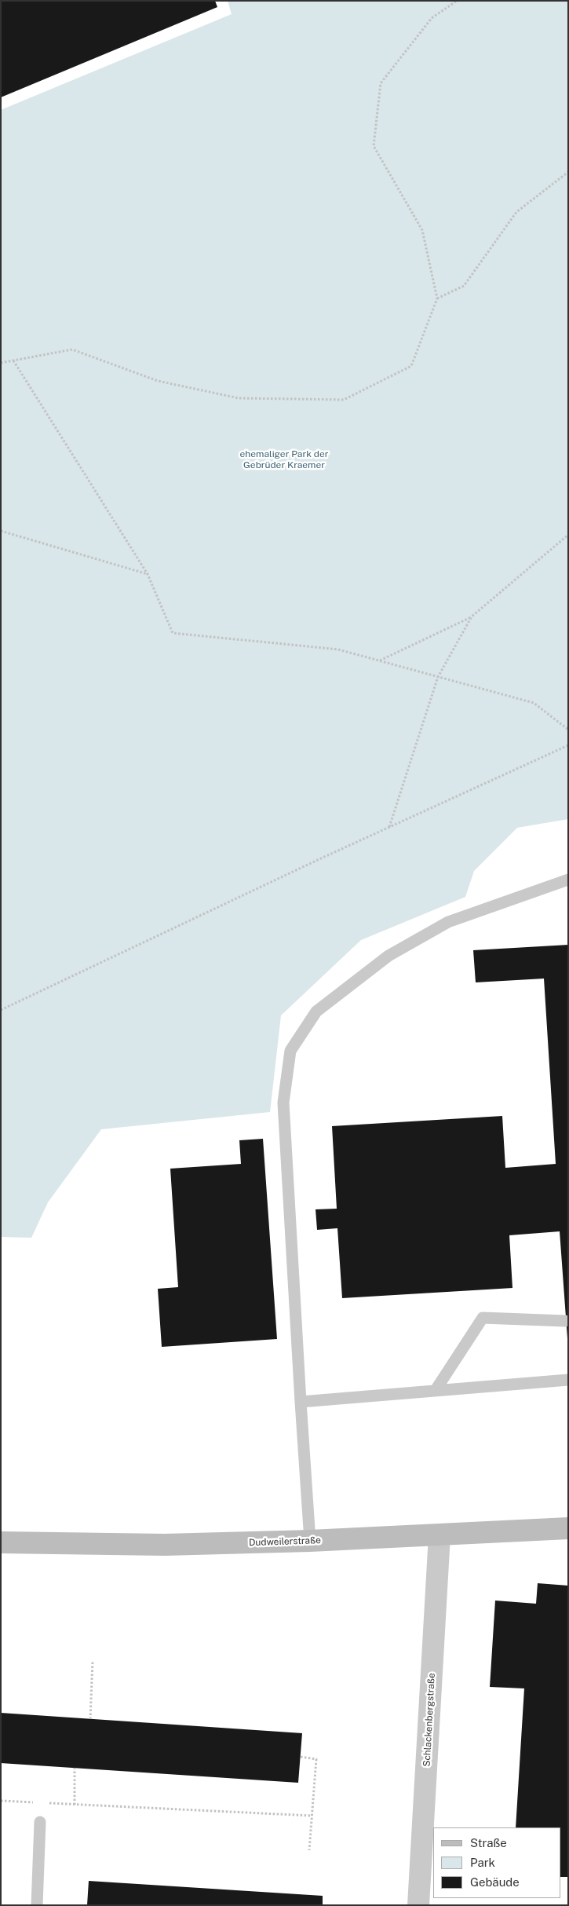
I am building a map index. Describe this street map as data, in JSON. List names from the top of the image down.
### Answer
{
  "streets": {
    "main road": ["Dudweilerstraße"],
    "street": ["Schlackenbergstraße"]
  },
  "crossings": [
    ["Dudweilerstraße", "Schlackenbergstraße"]
  ],
  "parks": ["ehemaliger Park der Gebrüder Kraemer"],
  "legend": ["Straße", "Park", "Gebäude"]
}
